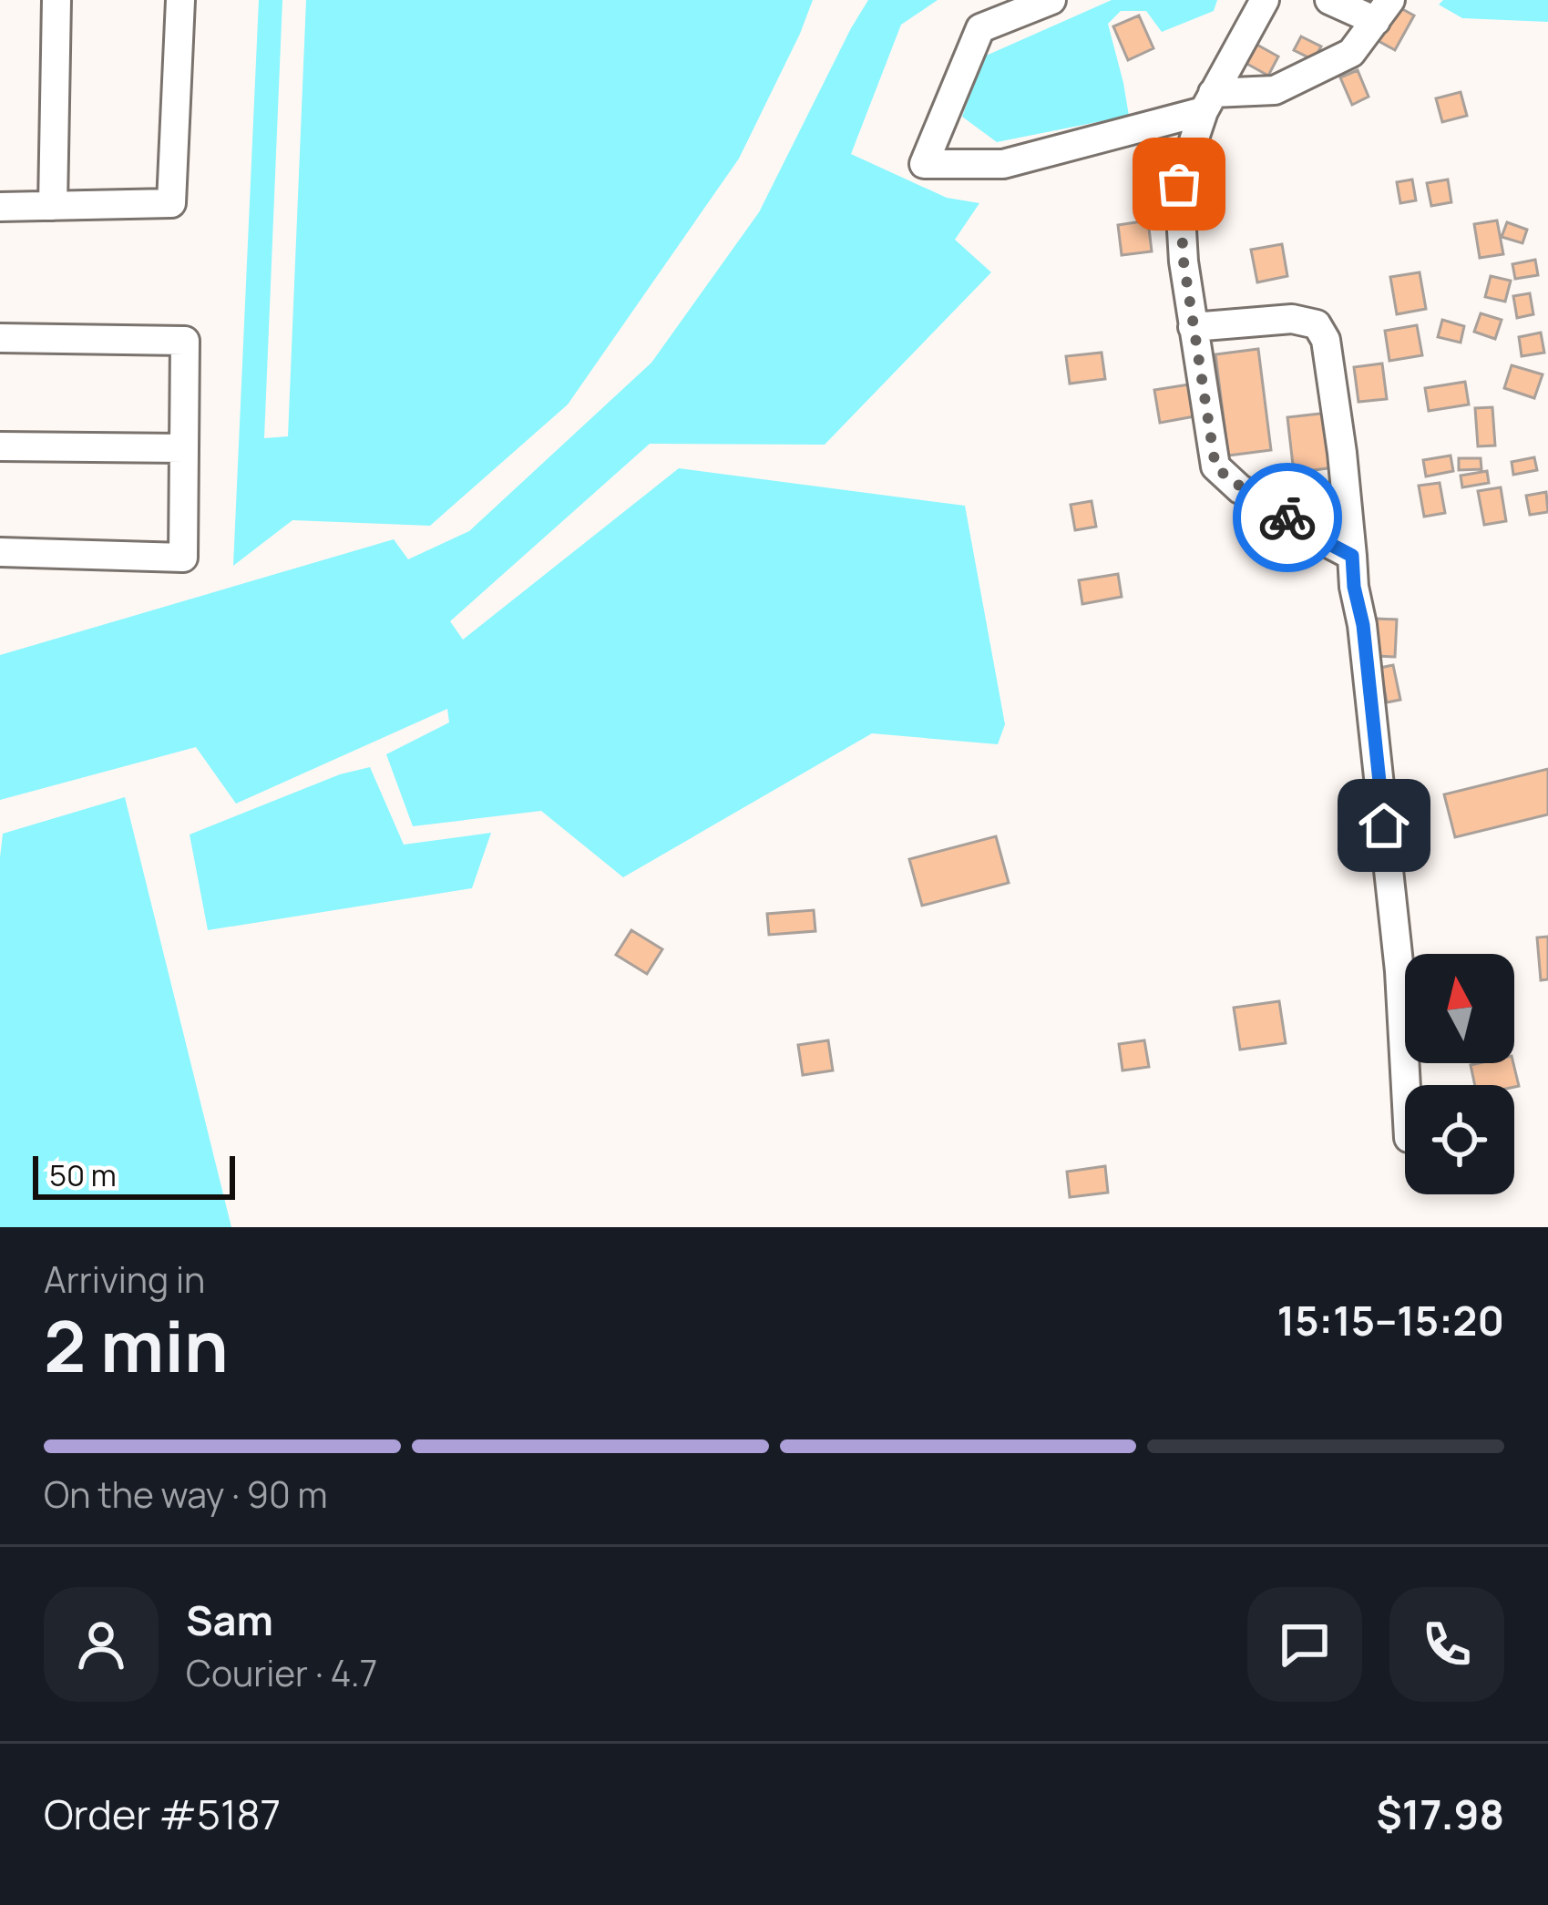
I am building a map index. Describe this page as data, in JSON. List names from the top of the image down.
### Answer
{
  "scale_bar": "50 m",
  "north": "top",
  "page": {
    "scale": "50 m",
    "heading": ["2 min", "Arriving in", "15:15–15:20"],
    "panel": [
      "Sam",
      "Courier · 4.7",
      "Order #5187",
      "$17.98"
    ],
    "bar": "On the way · 90 m"
  }
}
